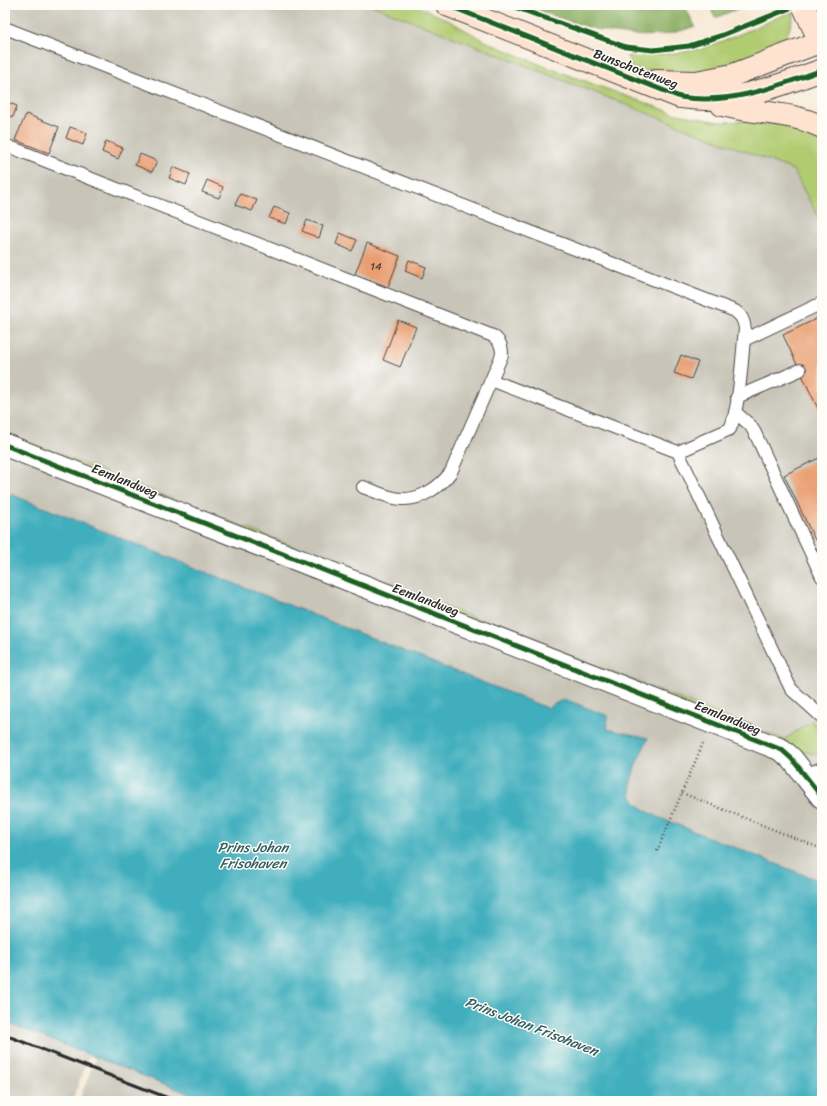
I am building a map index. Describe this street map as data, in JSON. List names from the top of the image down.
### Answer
{
  "streets": {
    "street": ["Bunschotenweg", "Eemlandweg"]
  },
  "water": ["Prins Johan Frisohaven"],
  "house_numbers": ["14"]
}
